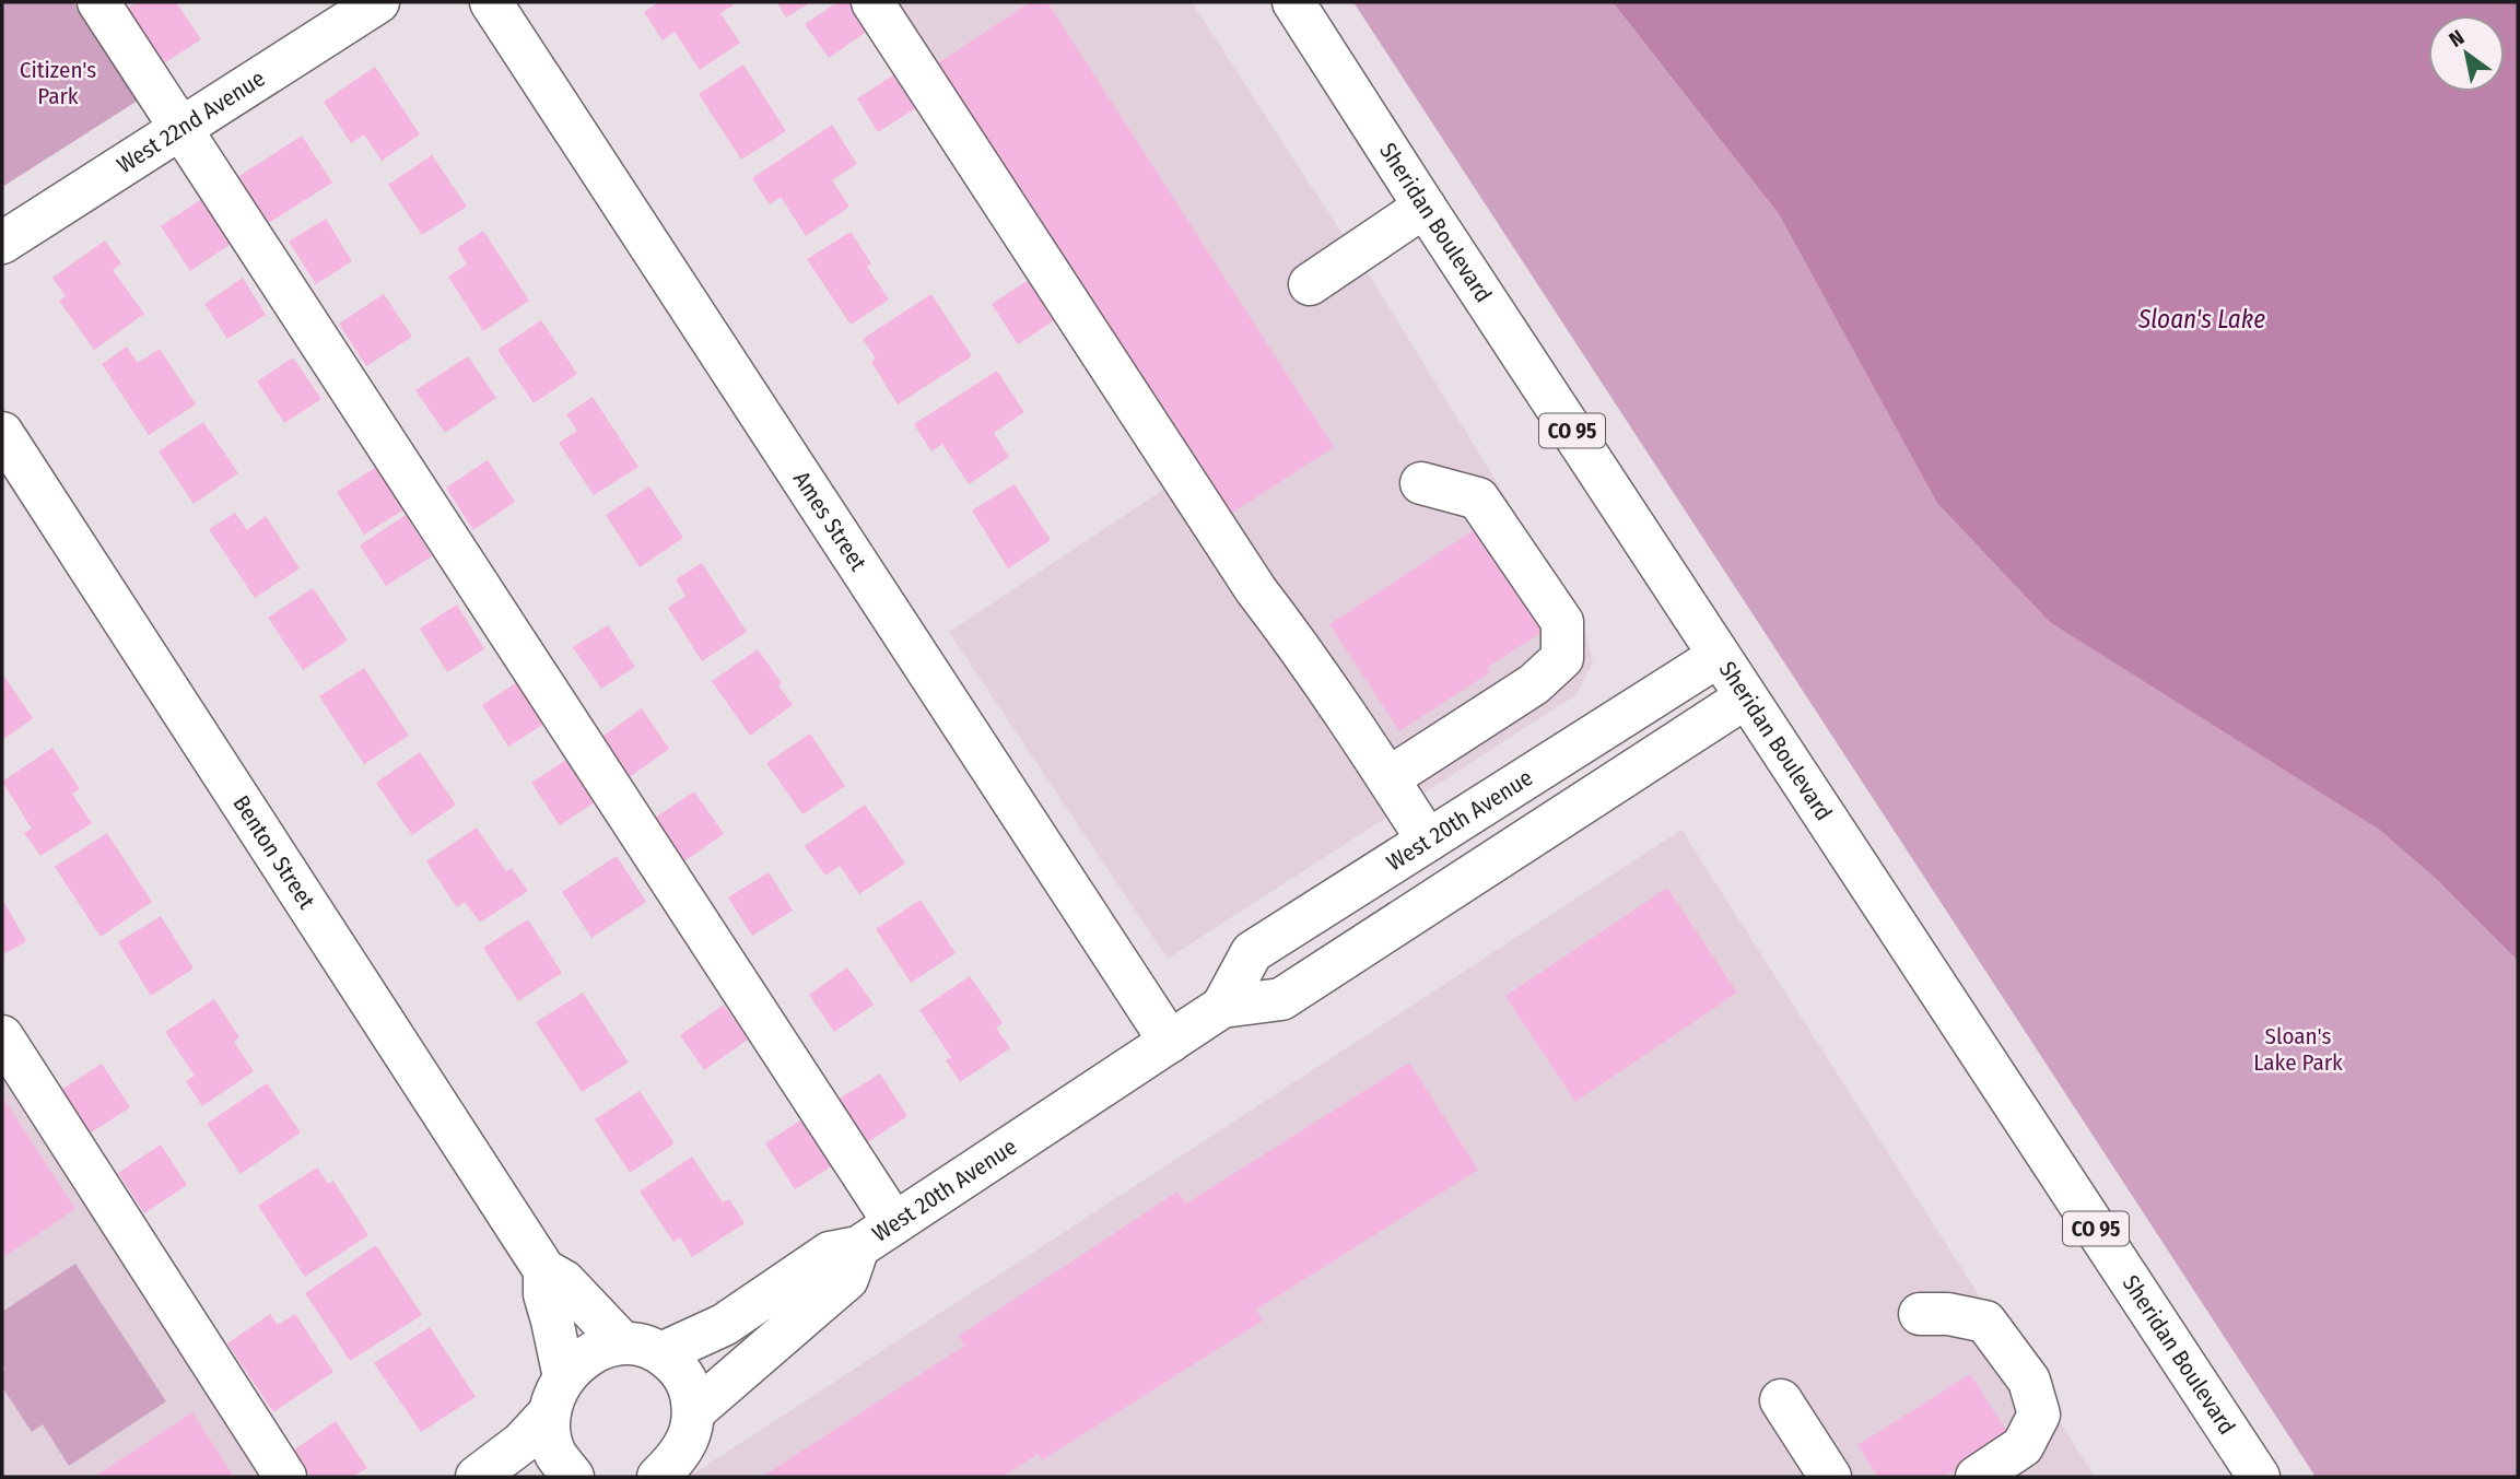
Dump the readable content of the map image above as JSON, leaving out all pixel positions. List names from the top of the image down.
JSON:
{
  "streets": {
    "street": [
      "West 22nd Avenue",
      "Sheridan Boulevard",
      "CO 95",
      "Ames Street",
      "West 20th Avenue",
      "Benton Street"
    ]
  },
  "crossings": [
    ["Sheridan Boulevard", "West 20th Avenue"],
    ["Ames Street", "West 20th Avenue"],
    ["West 20th Avenue", "Benton Street"]
  ],
  "water": ["Sloan's Lake"],
  "parks": ["Citizen's Park", "Sloan's Lake Park"],
  "north": "top left"
}
